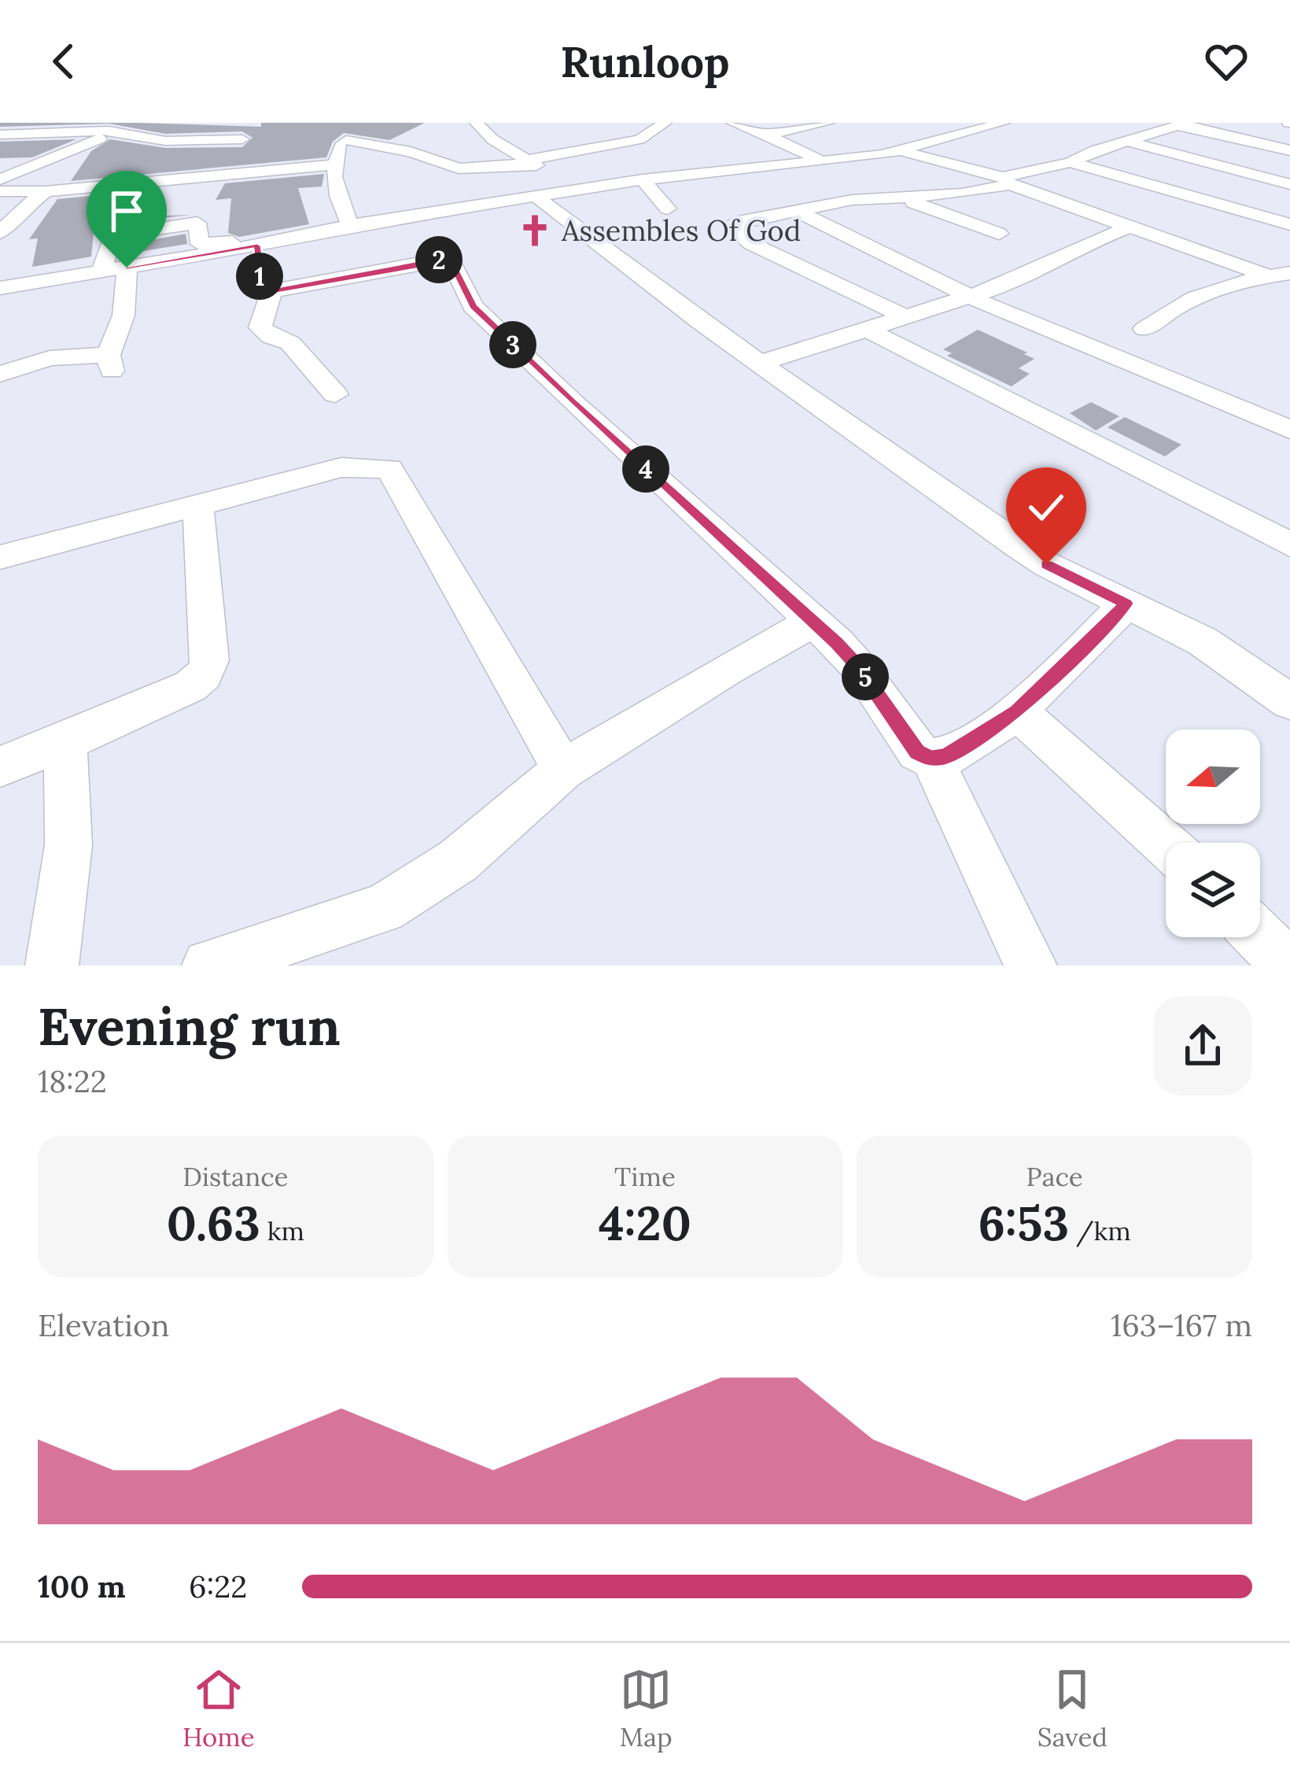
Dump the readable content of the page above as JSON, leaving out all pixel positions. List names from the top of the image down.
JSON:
{
  "places": {
    "church": ["Assembles Of God"]
  },
  "north": "left",
  "page": {
    "header": "Runloop",
    "pins": [
      "2",
      "1",
      "3",
      "4",
      "5"
    ],
    "heading": ["Evening run", "18:22"],
    "stats": [
      ["Distance", "0.63 km"],
      ["Time", "4:20"],
      ["Pace", "6:53 /km"]
    ],
    "chart": ["Elevation", "163–167 m"],
    "list": [
      {
        "name": "100 m",
        "note": "6:22"
      }
    ],
    "tabs": ["Home", "Map", "Saved"]
  }
}
